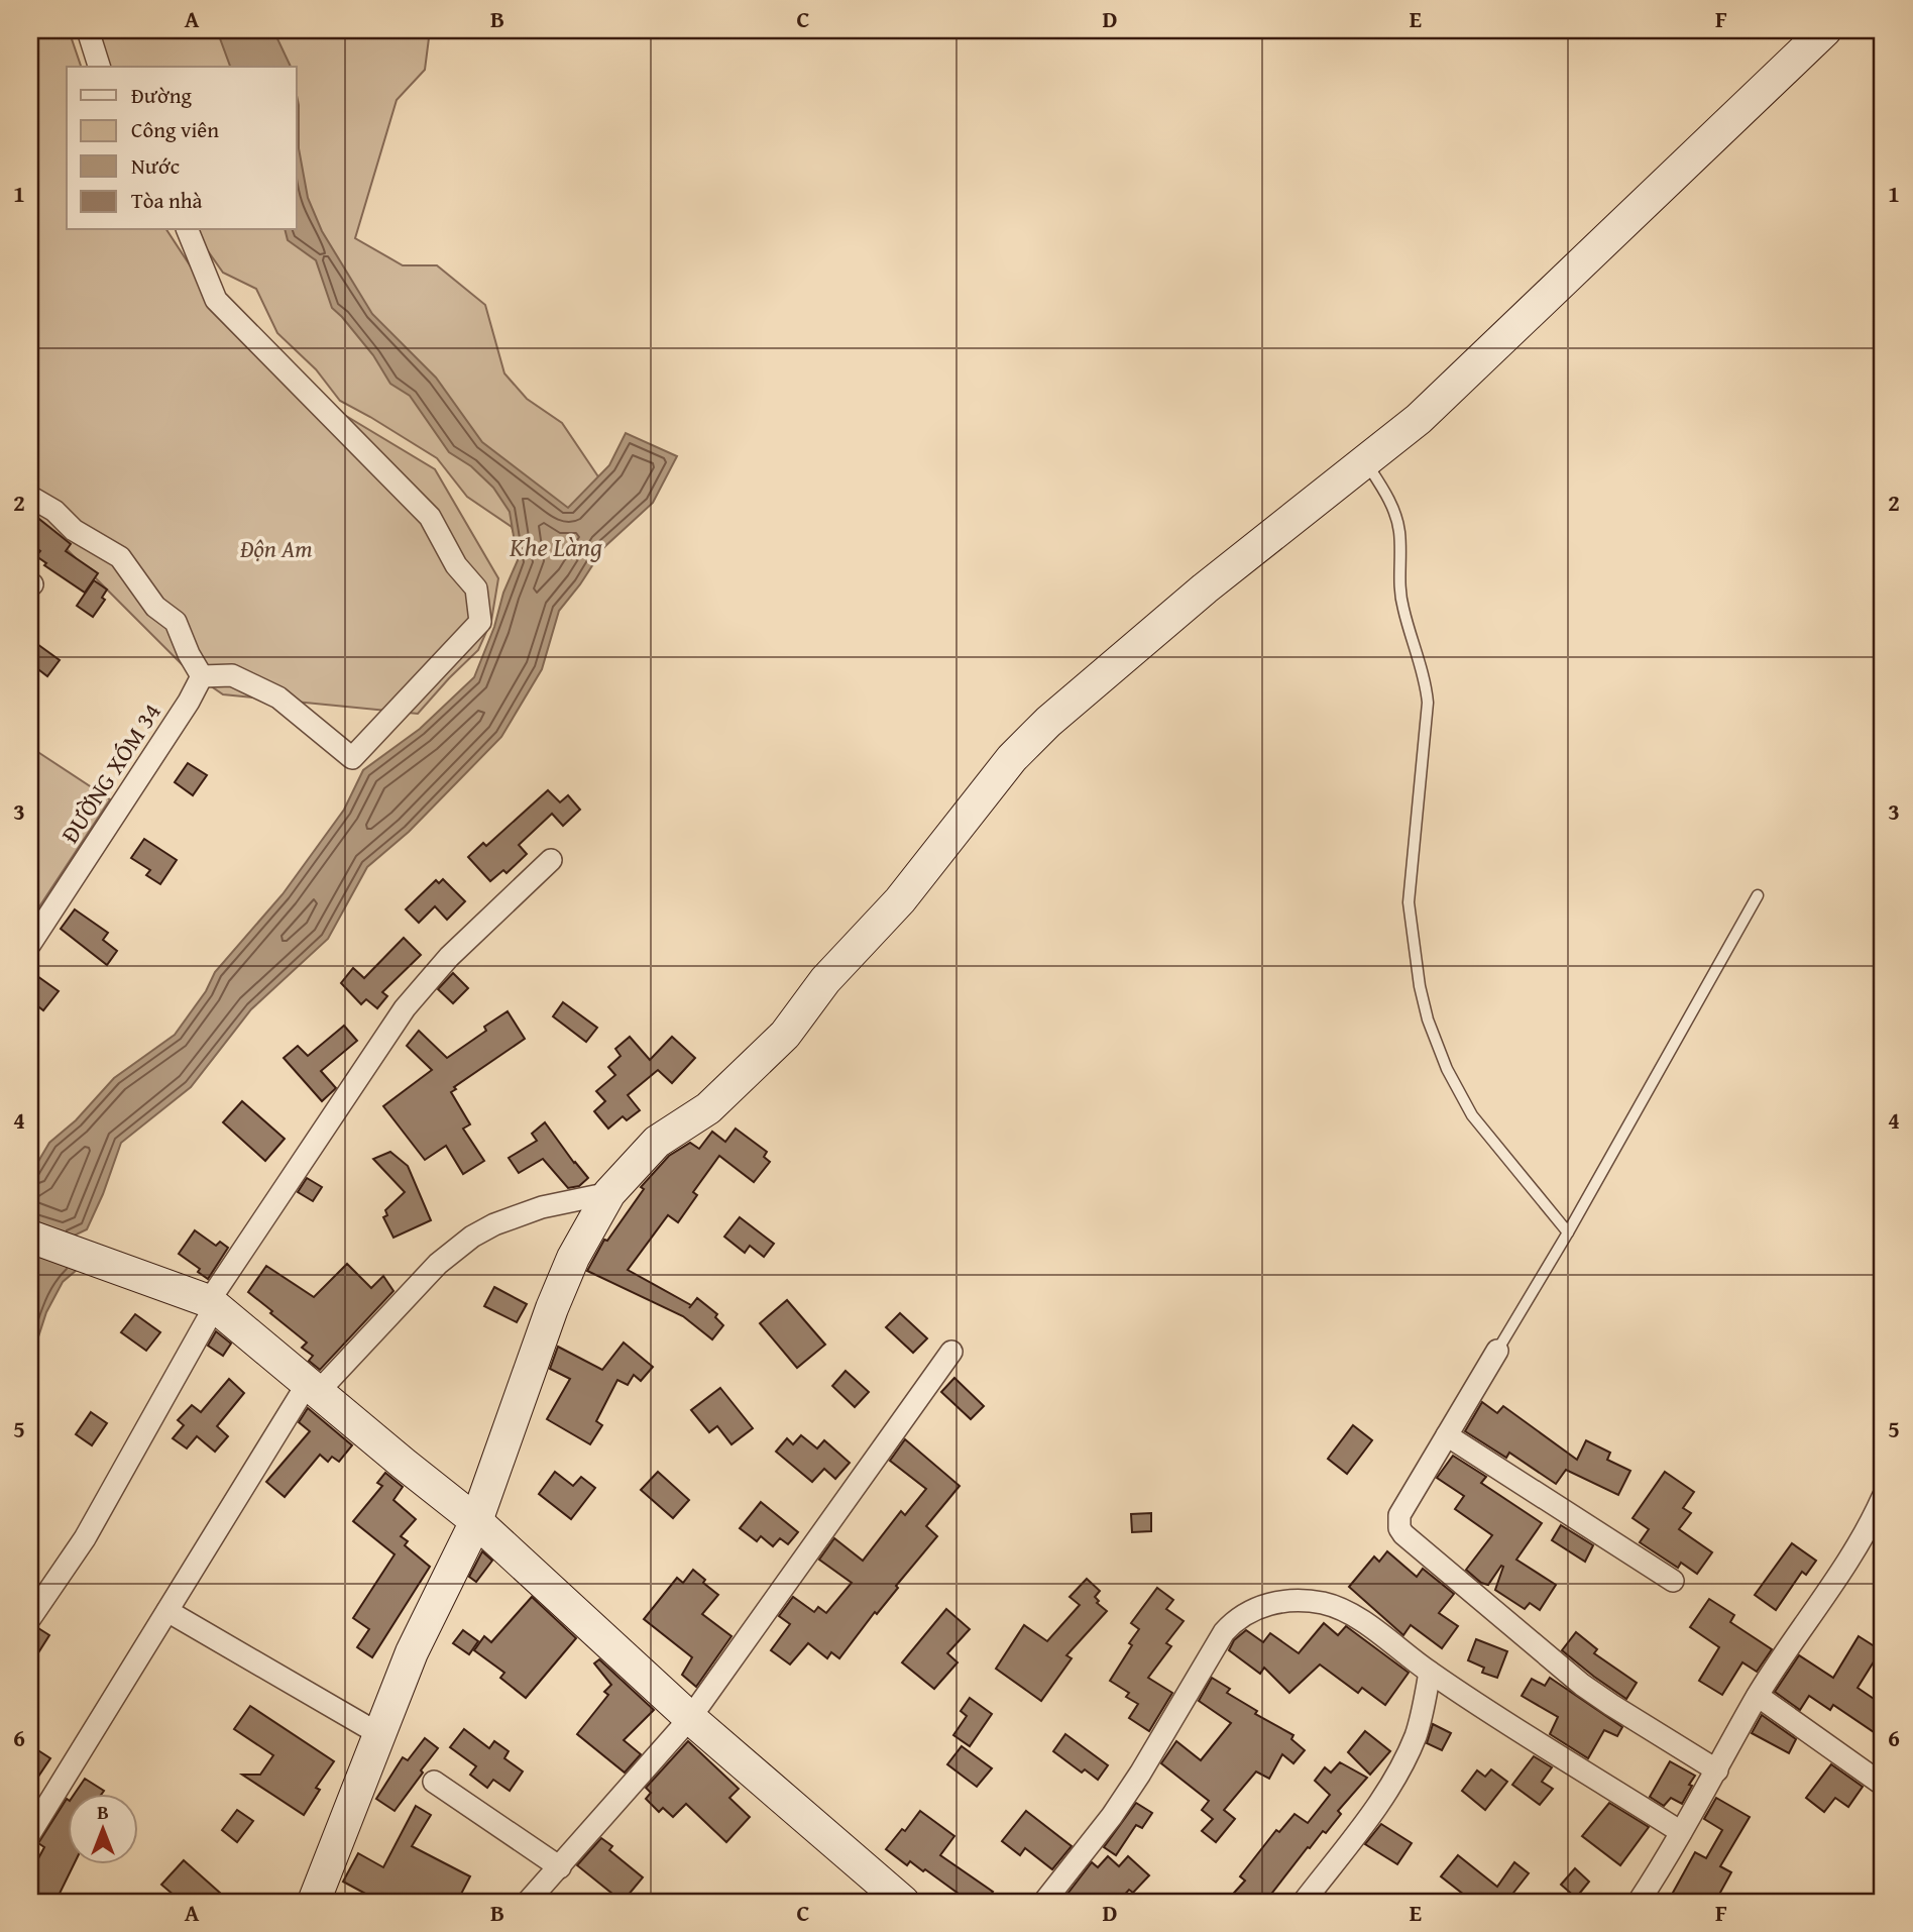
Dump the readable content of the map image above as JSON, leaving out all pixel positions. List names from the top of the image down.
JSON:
{
  "streets": {
    "street": ["ĐƯỜNG XÓM 34"]
  },
  "water": ["Khe Làng"],
  "parks": ["Độn Am"],
  "legend": [
    "Đường",
    "Công viên",
    "Nước",
    "Tòa nhà"
  ],
  "north": "top",
  "grid": {
    "columns": [
      "A",
      "B",
      "C",
      "D",
      "E",
      "F"
    ],
    "rows": [
      "1",
      "2",
      "3",
      "4",
      "5",
      "6"
    ]
  }
}
